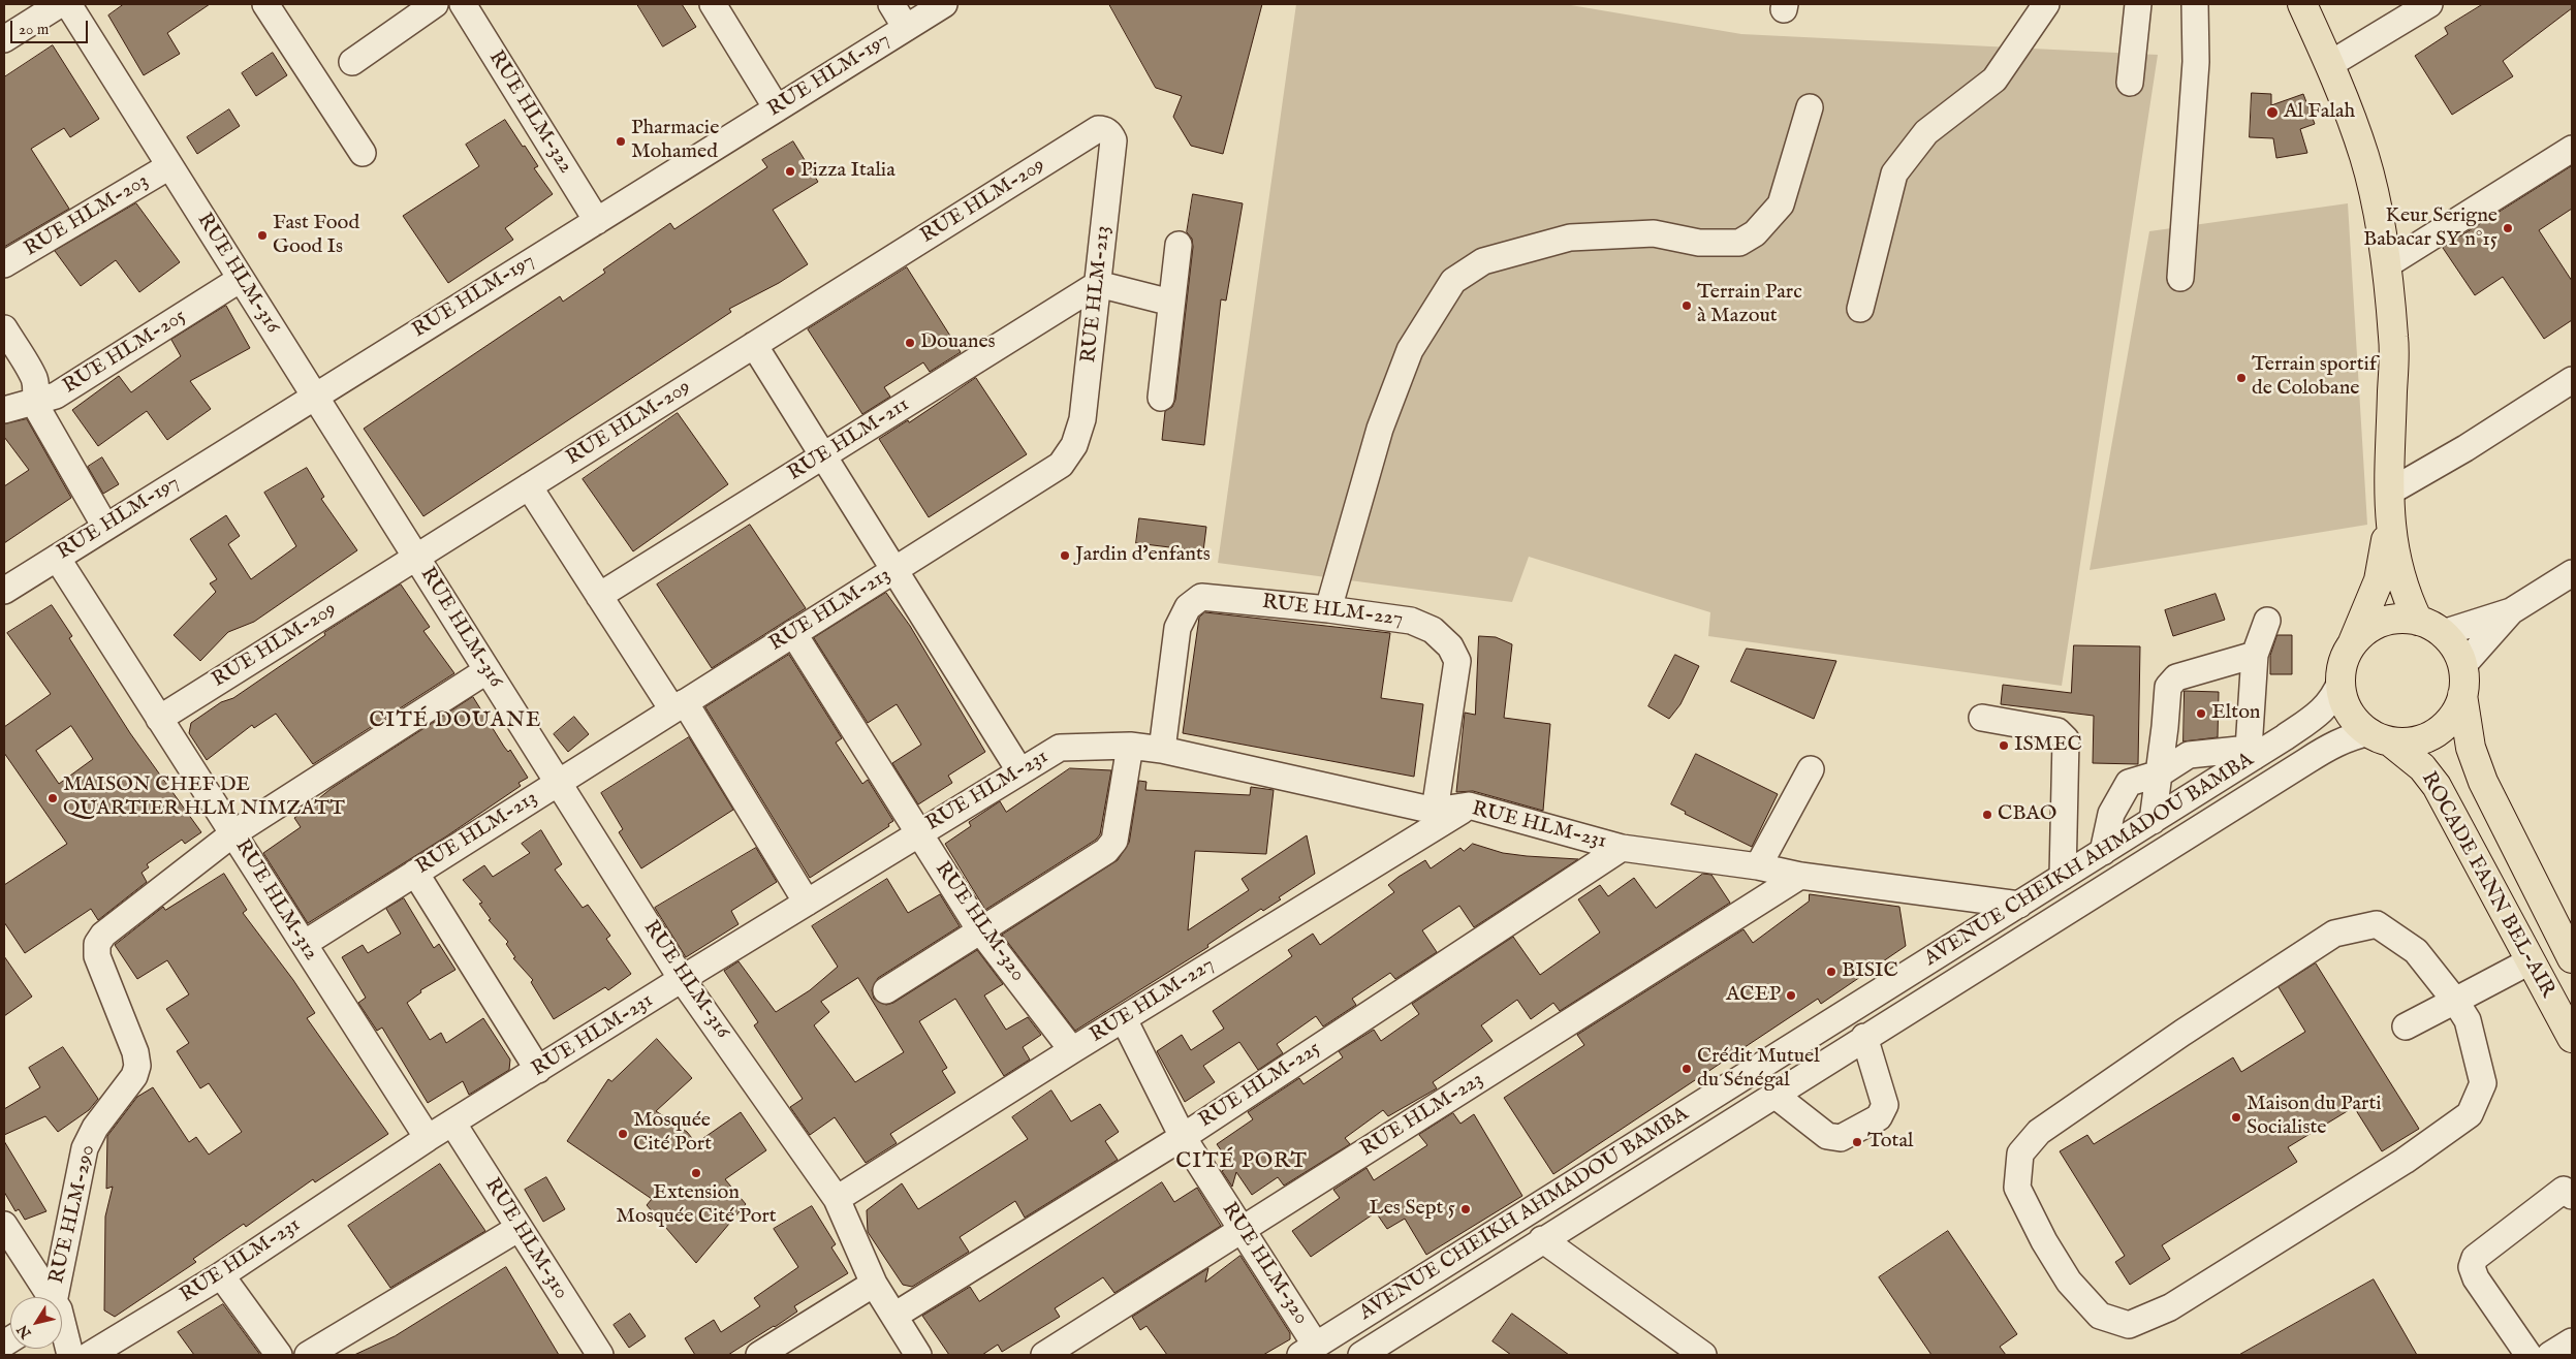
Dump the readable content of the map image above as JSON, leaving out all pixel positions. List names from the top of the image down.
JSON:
{
  "streets": {
    "main road": ["ROCADE FANN BEL-AIR"],
    "street": [
      "RUE HLM-197",
      "RUE HLM-322",
      "RUE HLM-209",
      "RUE HLM-203",
      "RUE HLM-316",
      "RUE HLM-213",
      "RUE HLM-205",
      "RUE HLM-211",
      "RUE HLM-227",
      "RUE HLM-231",
      "AVENUE CHEIKH AHMADOU BAMBA",
      "RUE HLM-312",
      "RUE HLM-320",
      "RUE HLM-225",
      "RUE HLM-223",
      "RUE HLM-290",
      "RUE HLM-310"
    ]
  },
  "crossings": [
    ["RUE HLM-197", "RUE HLM-322"],
    ["RUE HLM-197", "RUE HLM-316"],
    ["RUE HLM-197", "RUE HLM-312"],
    ["RUE HLM-209", "RUE HLM-316"],
    ["RUE HLM-209", "RUE HLM-213"],
    ["RUE HLM-209", "RUE HLM-312"],
    ["RUE HLM-203", "RUE HLM-316"],
    ["RUE HLM-316", "RUE HLM-213"],
    ["RUE HLM-316", "RUE HLM-205"],
    ["RUE HLM-316", "RUE HLM-227"],
    ["RUE HLM-316", "RUE HLM-231"],
    ["RUE HLM-316", "RUE HLM-225"],
    ["RUE HLM-213", "RUE HLM-211"],
    ["RUE HLM-213", "RUE HLM-312"],
    ["RUE HLM-213", "RUE HLM-320"],
    ["RUE HLM-227", "RUE HLM-231"],
    ["RUE HLM-227", "RUE HLM-320"],
    ["RUE HLM-231", "AVENUE CHEIKH AHMADOU BAMBA"],
    ["RUE HLM-231", "RUE HLM-312"],
    ["RUE HLM-231", "RUE HLM-320"],
    ["RUE HLM-231", "RUE HLM-225"],
    ["RUE HLM-231", "RUE HLM-223"],
    ["RUE HLM-231", "RUE HLM-310"],
    ["AVENUE CHEIKH AHMADOU BAMBA", "ROCADE FANN BEL-AIR"],
    ["AVENUE CHEIKH AHMADOU BAMBA", "RUE HLM-320"],
    ["RUE HLM-312", "RUE HLM-290"],
    ["RUE HLM-320", "RUE HLM-225"],
    ["RUE HLM-320", "RUE HLM-223"]
  ],
  "districts": ["CITÉ DOUANE", "CITÉ PORT"],
  "places": [
    "Al Falah",
    "Pharmacie Mohamed",
    "Pizza Italia",
    "Keur Serigne Babacar SY n°15",
    "Fast Food Good Is",
    "Terrain Parc à Mazout",
    "Douanes",
    "Terrain sportif de Colobane",
    "Jardin d'enfants",
    "Elton",
    "ISMEC",
    "MAISON CHEF DE QUARTIER HLM NIMZATT",
    "CBAO",
    "BISIC",
    "ACEP",
    "Crédit Mutuel du Sénégal",
    "Maison du Parti Socialiste",
    "Mosquée Cité Port",
    "Total",
    "Extension Mosquée Cité Port",
    "Les Sept 5"
  ],
  "scale_bar": "20 m",
  "north": "bottom left"
}
